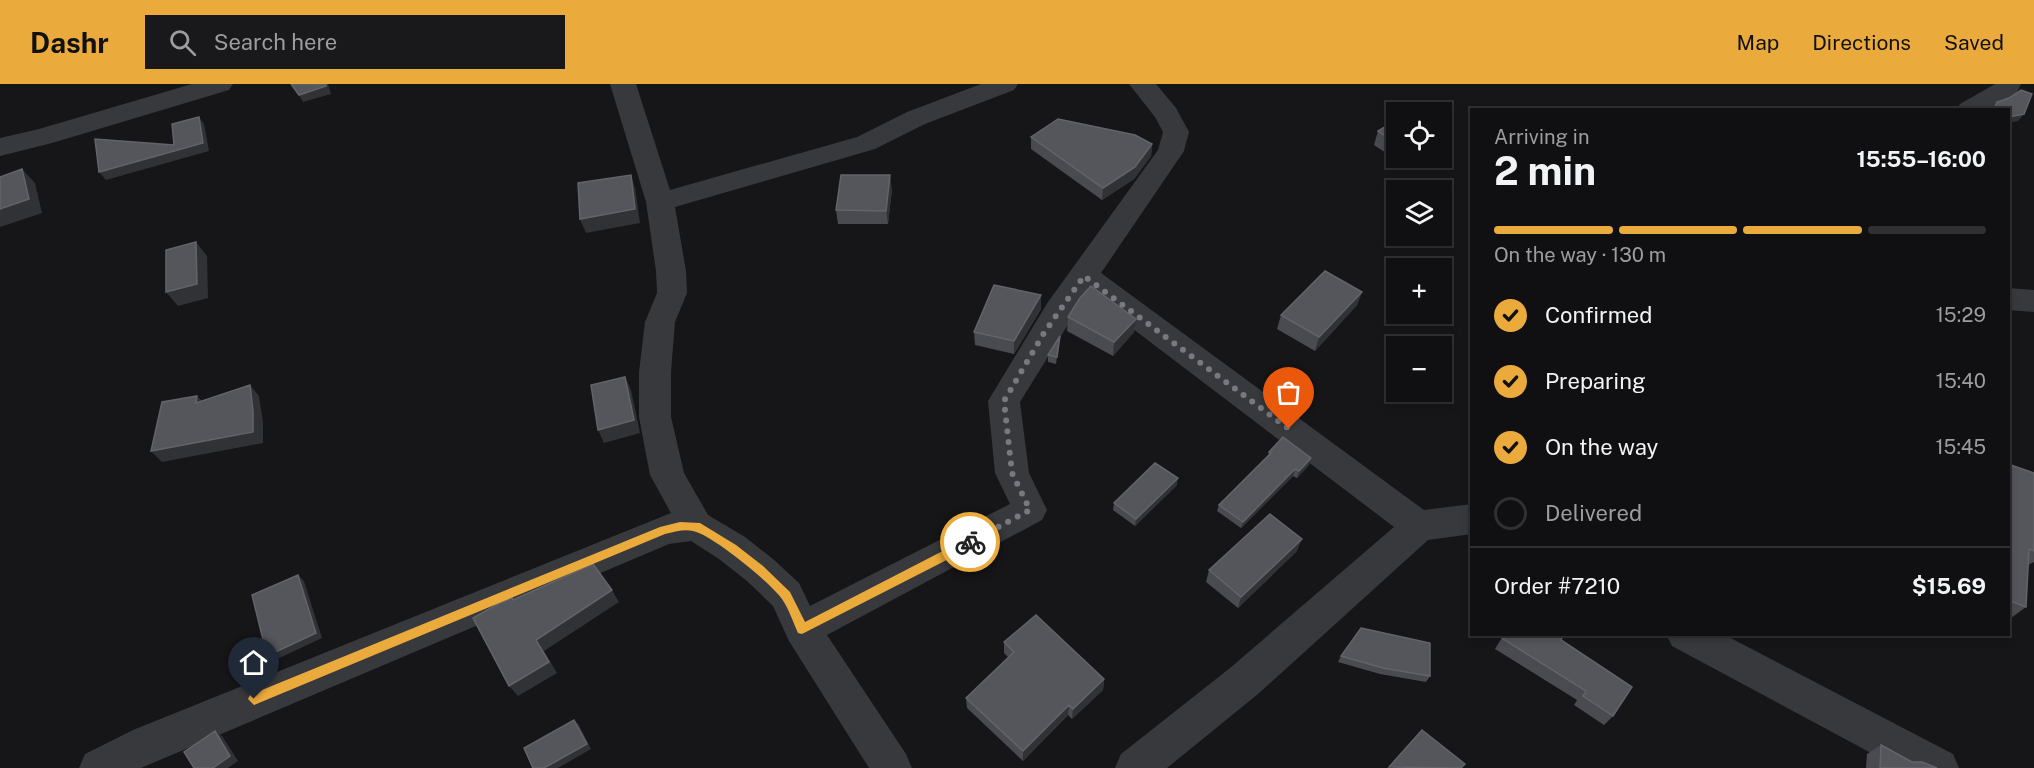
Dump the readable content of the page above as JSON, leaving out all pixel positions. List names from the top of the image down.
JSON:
{
  "page": {
    "header": "Dashr",
    "search": "Search here",
    "nav": ["Map", "Directions", "Saved"],
    "map_buttons": ["+", "−"],
    "heading": ["2 min", "Arriving in", "15:55–16:00"],
    "panel": ["Order #7210", "$15.69"],
    "bar": "On the way · 130 m",
    "list": [
      ["Confirmed", "15:29"],
      ["Preparing", "15:40"],
      ["On the way", "15:45"],
      "Delivered"
    ]
  }
}
